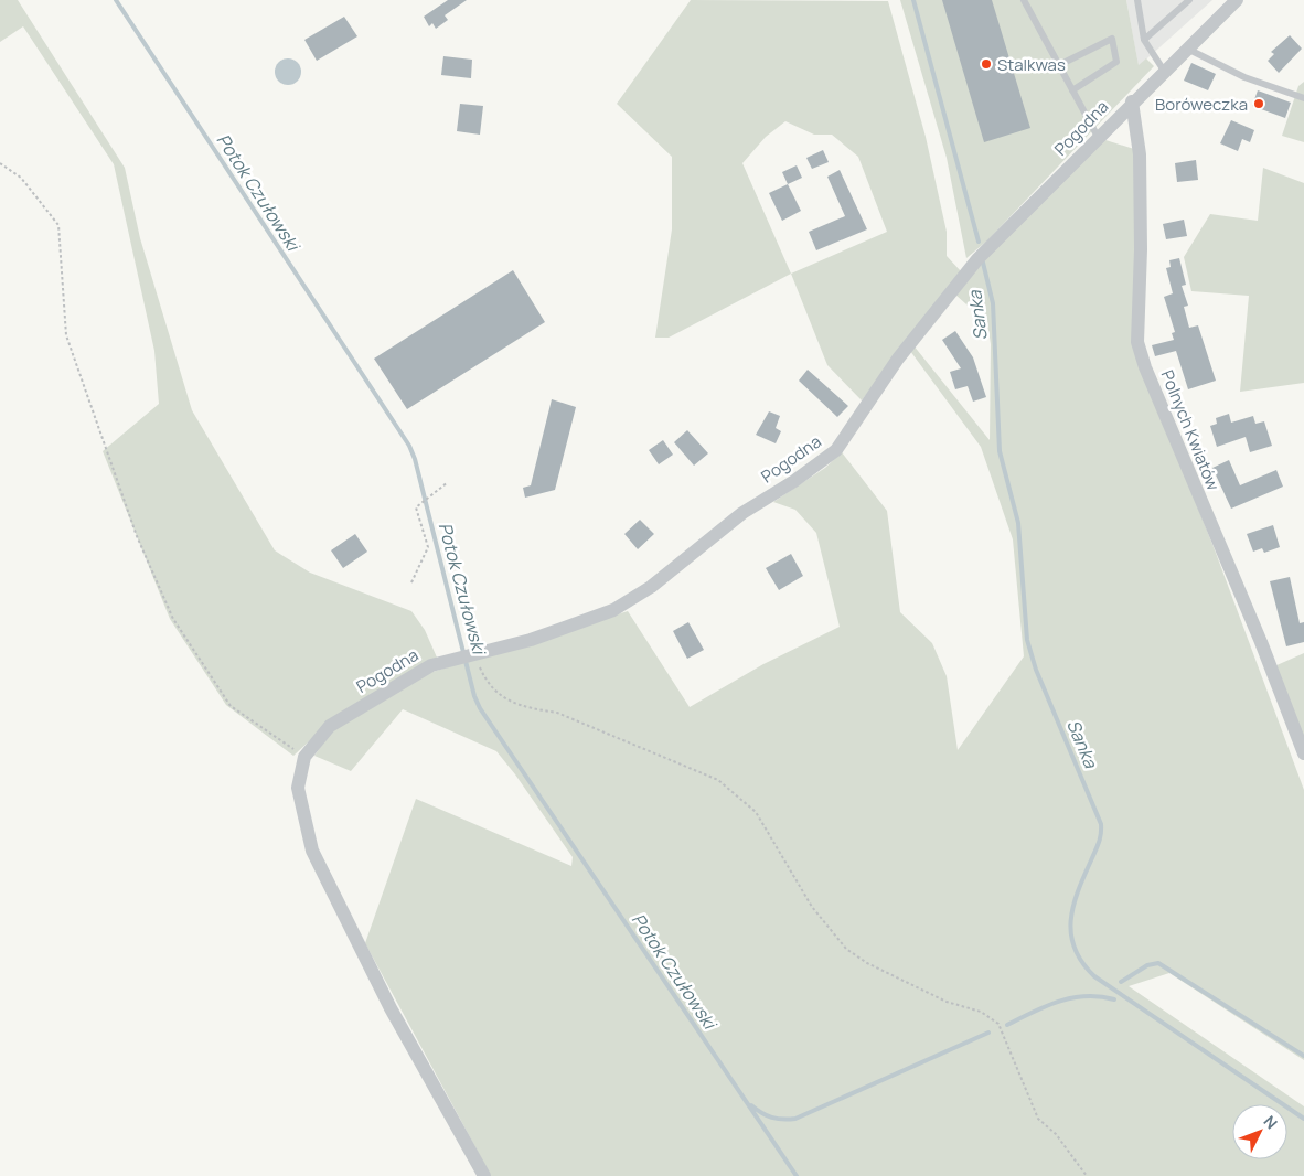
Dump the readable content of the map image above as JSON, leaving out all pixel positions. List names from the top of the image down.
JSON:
{
  "streets": {
    "street": ["Pogodna", "Polnych Kwiatów"]
  },
  "crossings": [
    ["Pogodna", "Polnych Kwiatów"]
  ],
  "water": ["Potok Czułowski", "Sanka"],
  "places": ["Stalkwas", "Boróweczka"],
  "north": "top right"
}
